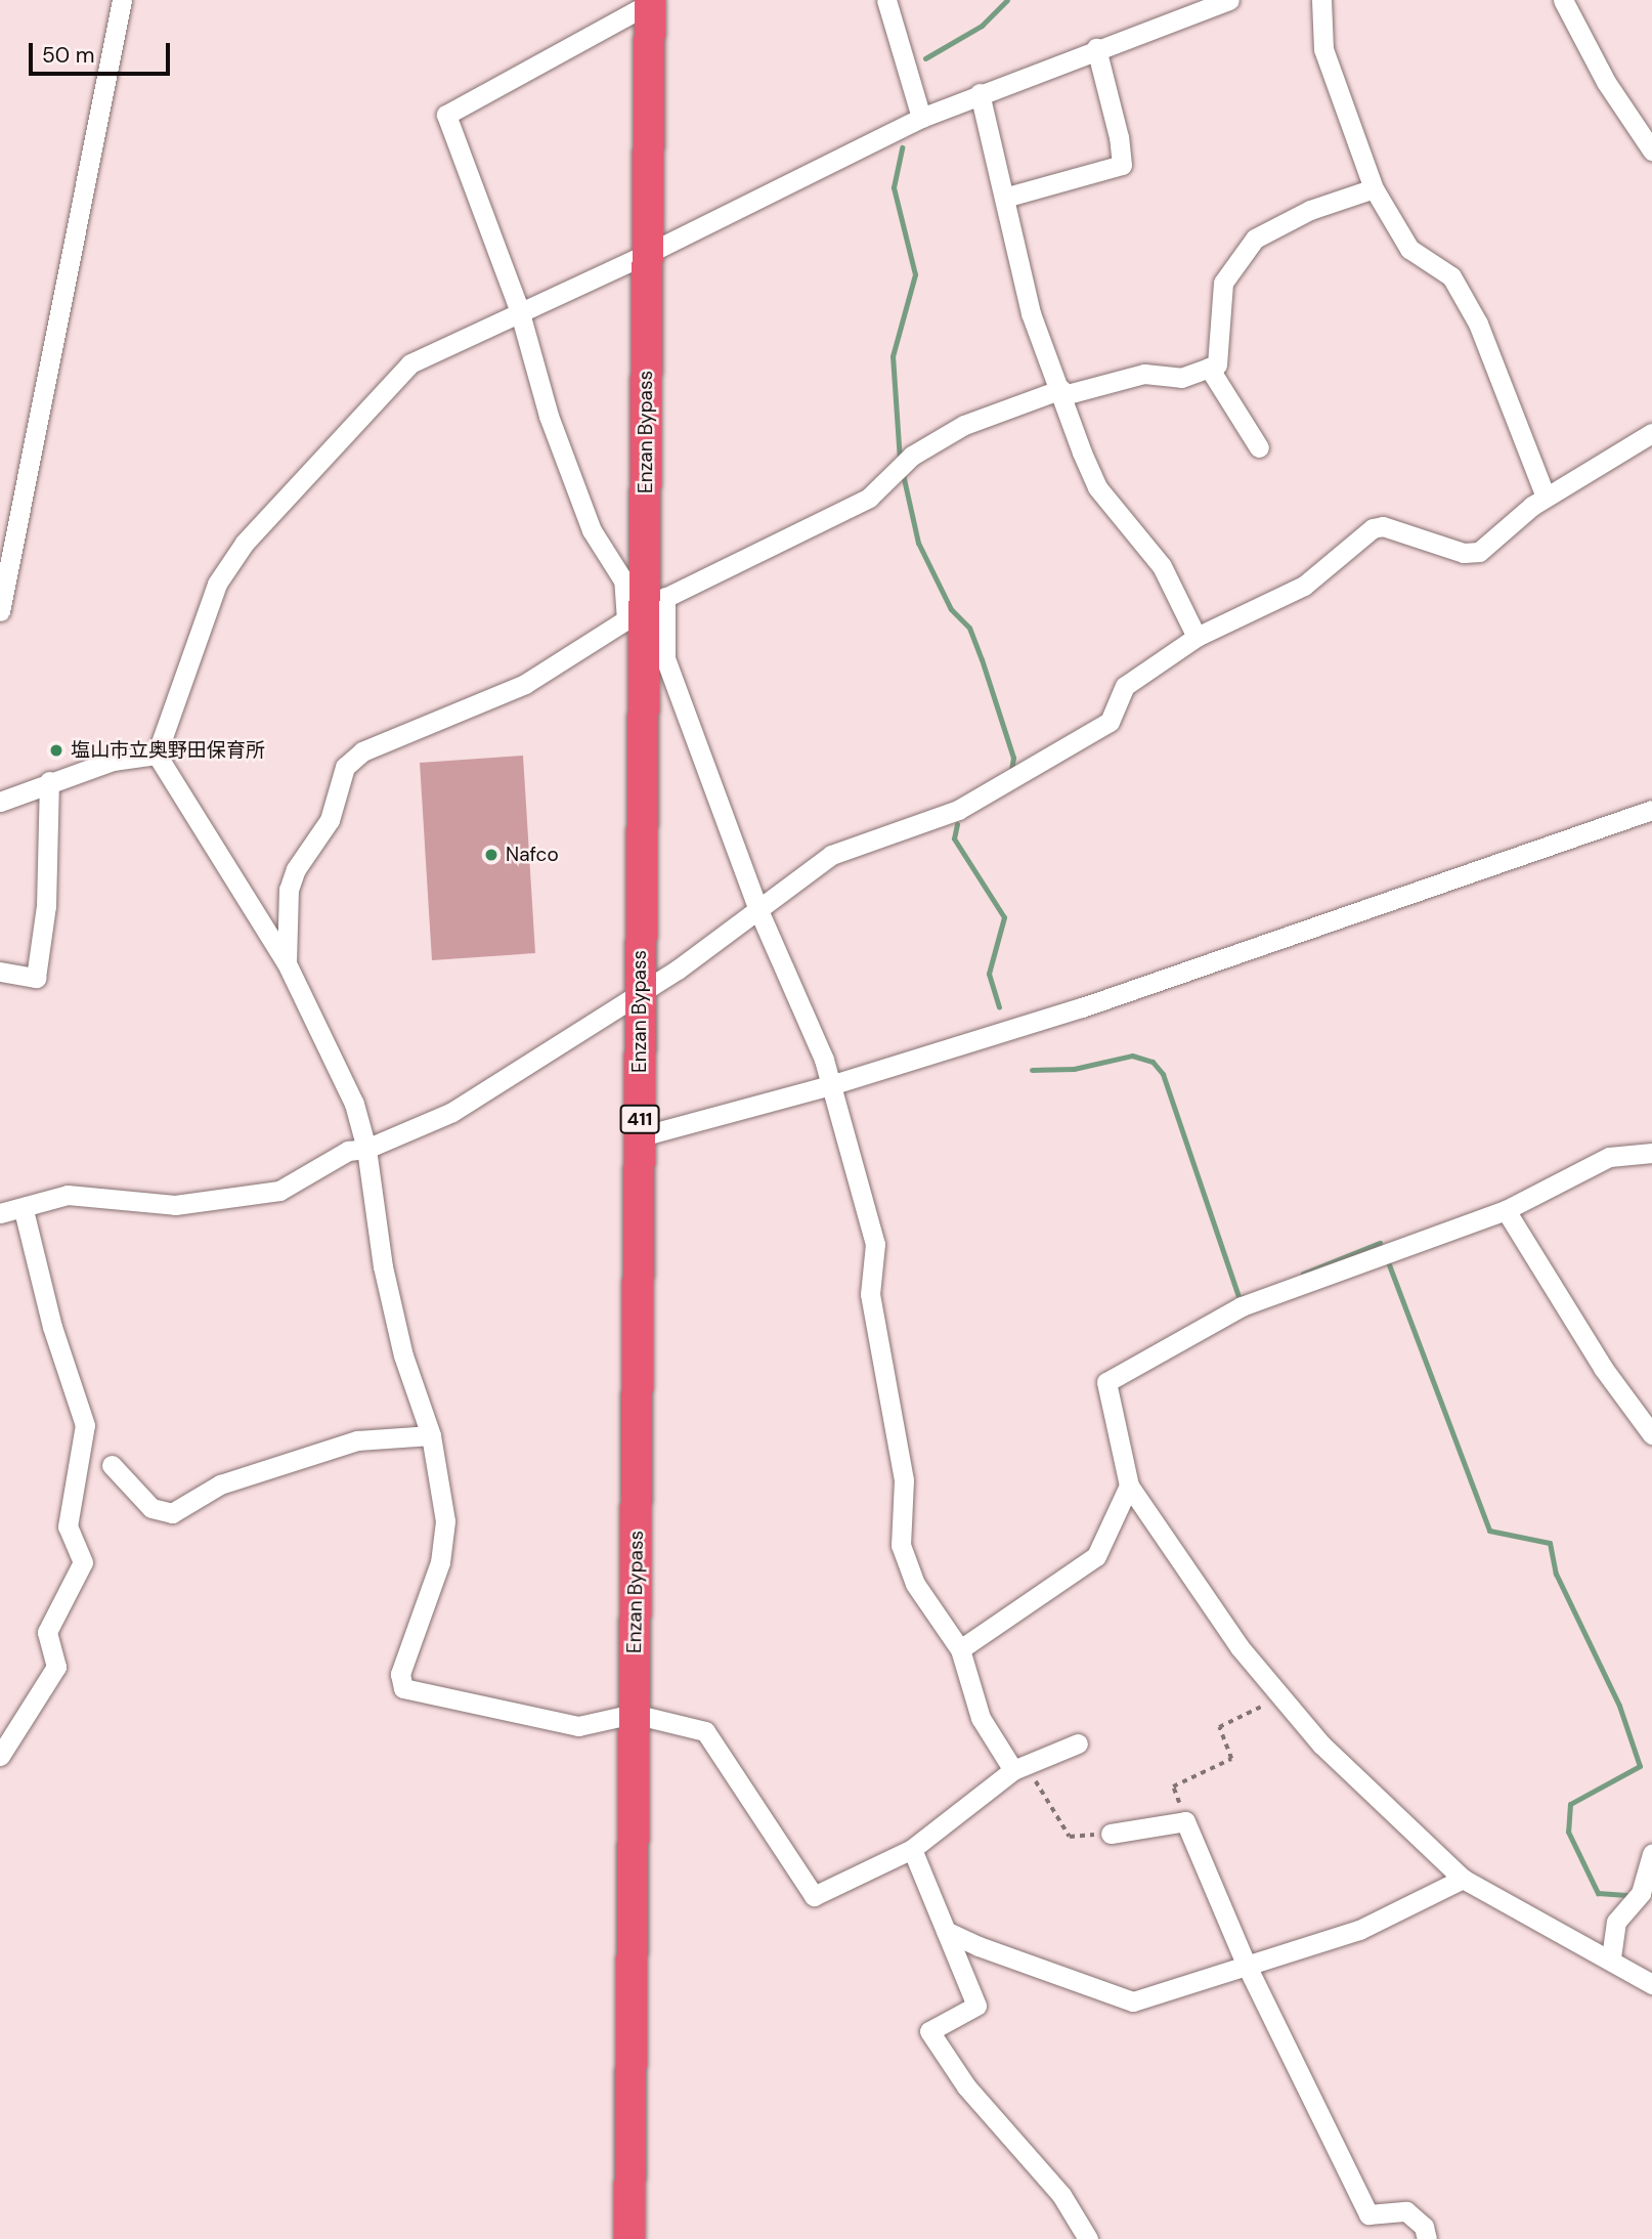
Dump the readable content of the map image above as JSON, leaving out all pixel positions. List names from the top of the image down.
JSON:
{
  "streets": {
    "highway": ["Enzan Bypass", "411"]
  },
  "places": ["塩山市立奥野田保育所", "Nafco"],
  "scale_bar": "50 m"
}
